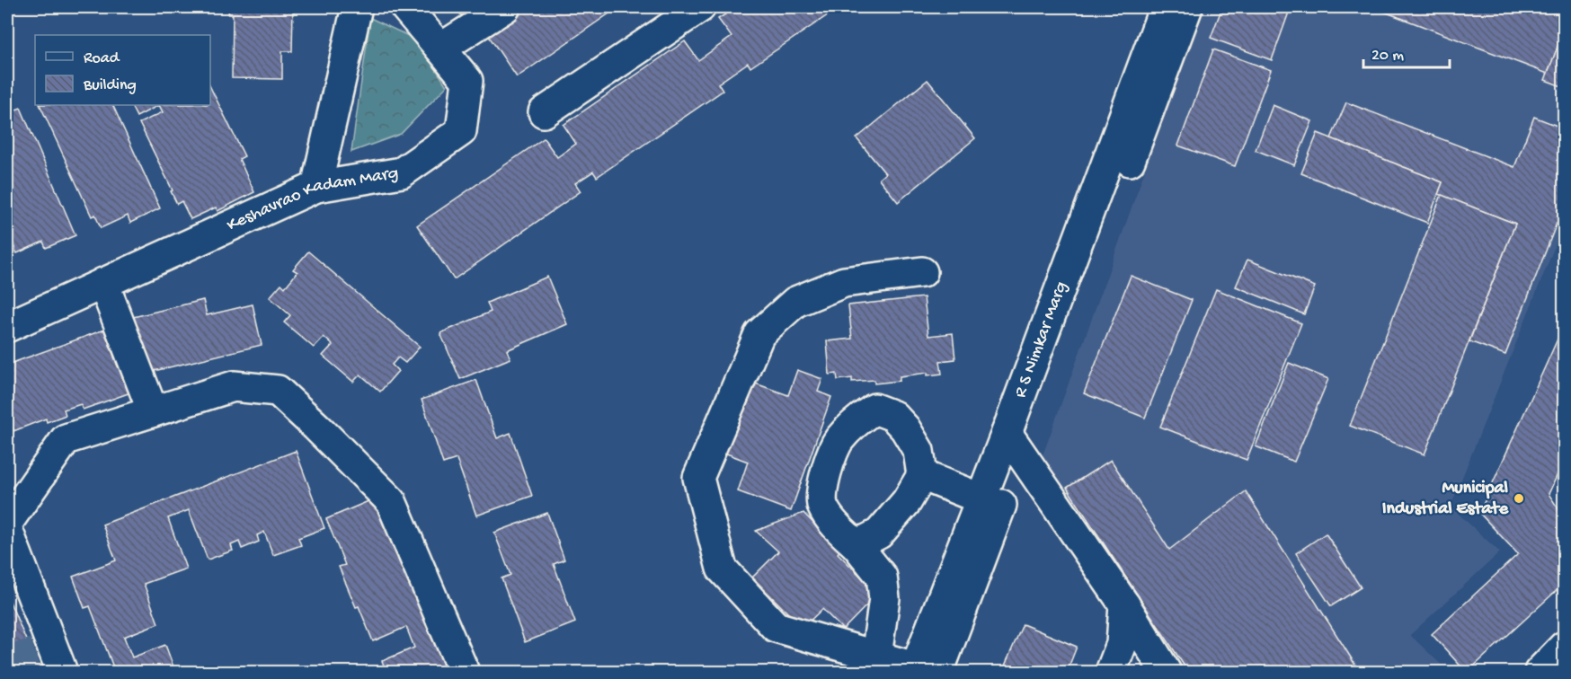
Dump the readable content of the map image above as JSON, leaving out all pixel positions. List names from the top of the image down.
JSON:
{
  "streets": {
    "street": ["Keshavrao Kadam Marg", "R S Nimkar Marg"]
  },
  "places": ["Municipal Industrial Estate"],
  "legend": ["Road", "Building"],
  "scale_bar": "20 m"
}
